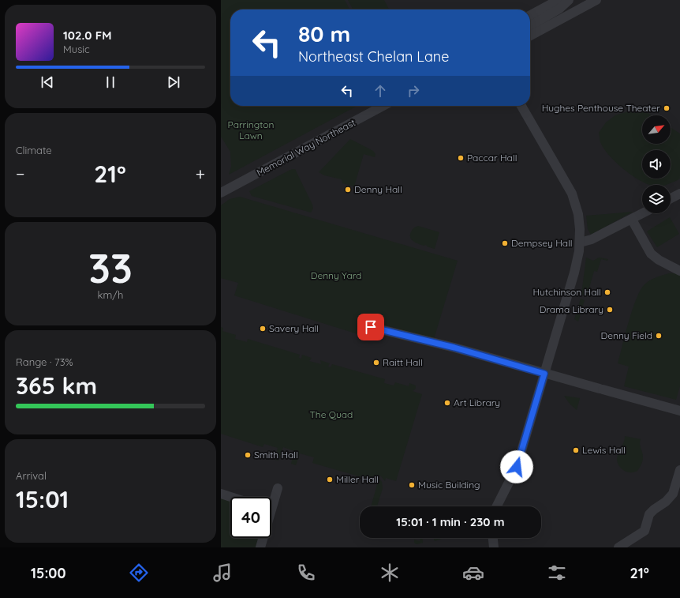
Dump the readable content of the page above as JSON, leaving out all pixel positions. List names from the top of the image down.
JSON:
{
  "streets": {
    "street": ["Memorial Way Northeast"]
  },
  "parks": ["Parrington Lawn", "Denny Yard", "The Quad"],
  "places": [
    "Hughes Penthouse Theater",
    "Paccar Hall",
    "Denny Hall",
    "Dempsey Hall",
    "Hutchinson Hall",
    "Drama Library",
    "Savery Hall",
    "Denny Field",
    "Raitt Hall",
    "Art Library",
    "Lewis Hall",
    "Smith Hall",
    "Miller Hall",
    "Music Building"
  ],
  "north": "top right",
  "page": {
    "turn": ["80 m", "Northeast Chelan Lane"],
    "song": ["102.0 FM", "Music"],
    "tile": [
      "Climate",
      ["33", "km/h"],
      ["Range · 73%", "365 km"],
      ["Arrival", "15:01"]
    ],
    "heat": ["−", "21°", "+"],
    "limit": "40",
    "trip": "15:01 · 1 min · 230 m",
    "tabs": ["15:00", "21°"]
  }
}
